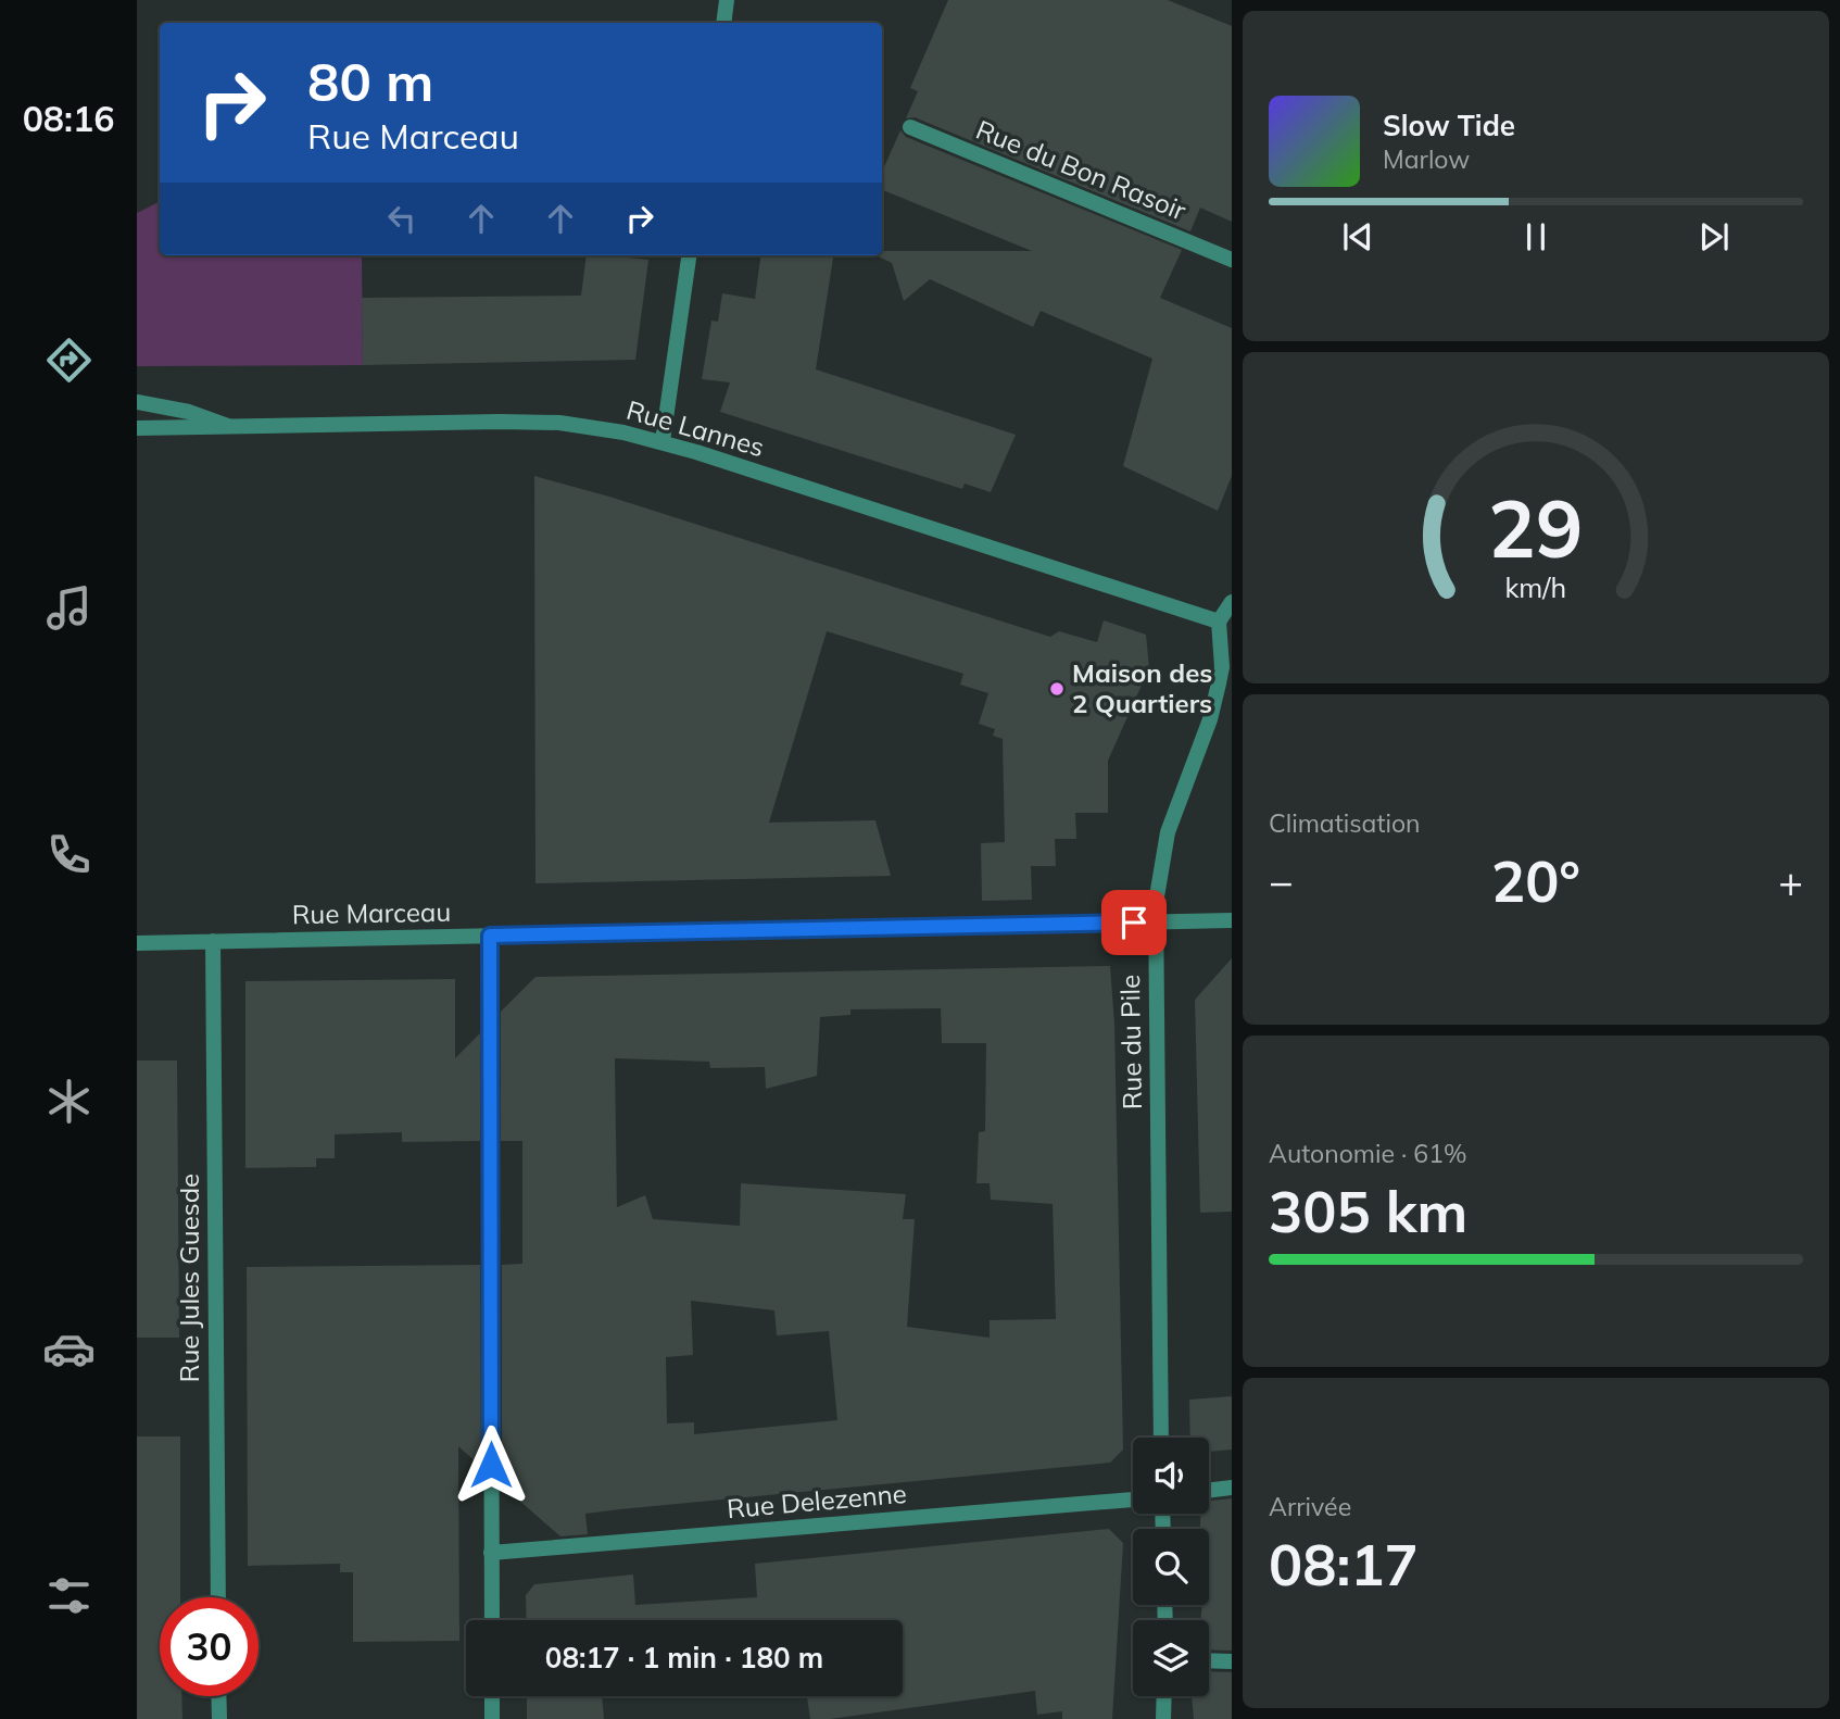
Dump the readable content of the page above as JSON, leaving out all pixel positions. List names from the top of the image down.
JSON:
{
  "streets": {
    "street": [
      "Rue du Bon Rasoir",
      "Rue Lannes",
      "Rue Marceau",
      "Rue du Pile",
      "Rue Jules Guesde",
      "Rue Delezenne"
    ]
  },
  "crossings": [
    ["Rue Lannes", "Rue du Pile"],
    ["Rue Marceau", "Rue du Pile"],
    ["Rue Marceau", "Rue Jules Guesde"]
  ],
  "places": ["Maison des 2 Quartiers"],
  "page": {
    "tabs": "08:16",
    "turn": ["80 m", "Rue Marceau"],
    "song": ["Slow Tide", "Marlow"],
    "tile": [
      "Climatisation",
      ["Autonomie · 61%", "305 km"],
      ["Arrivée", "08:17"]
    ],
    "heat": ["−", "20°", "+"],
    "limit": "30",
    "trip": "08:17 · 1 min · 180 m",
    "gauge": ["29", "km/h"]
  }
}
